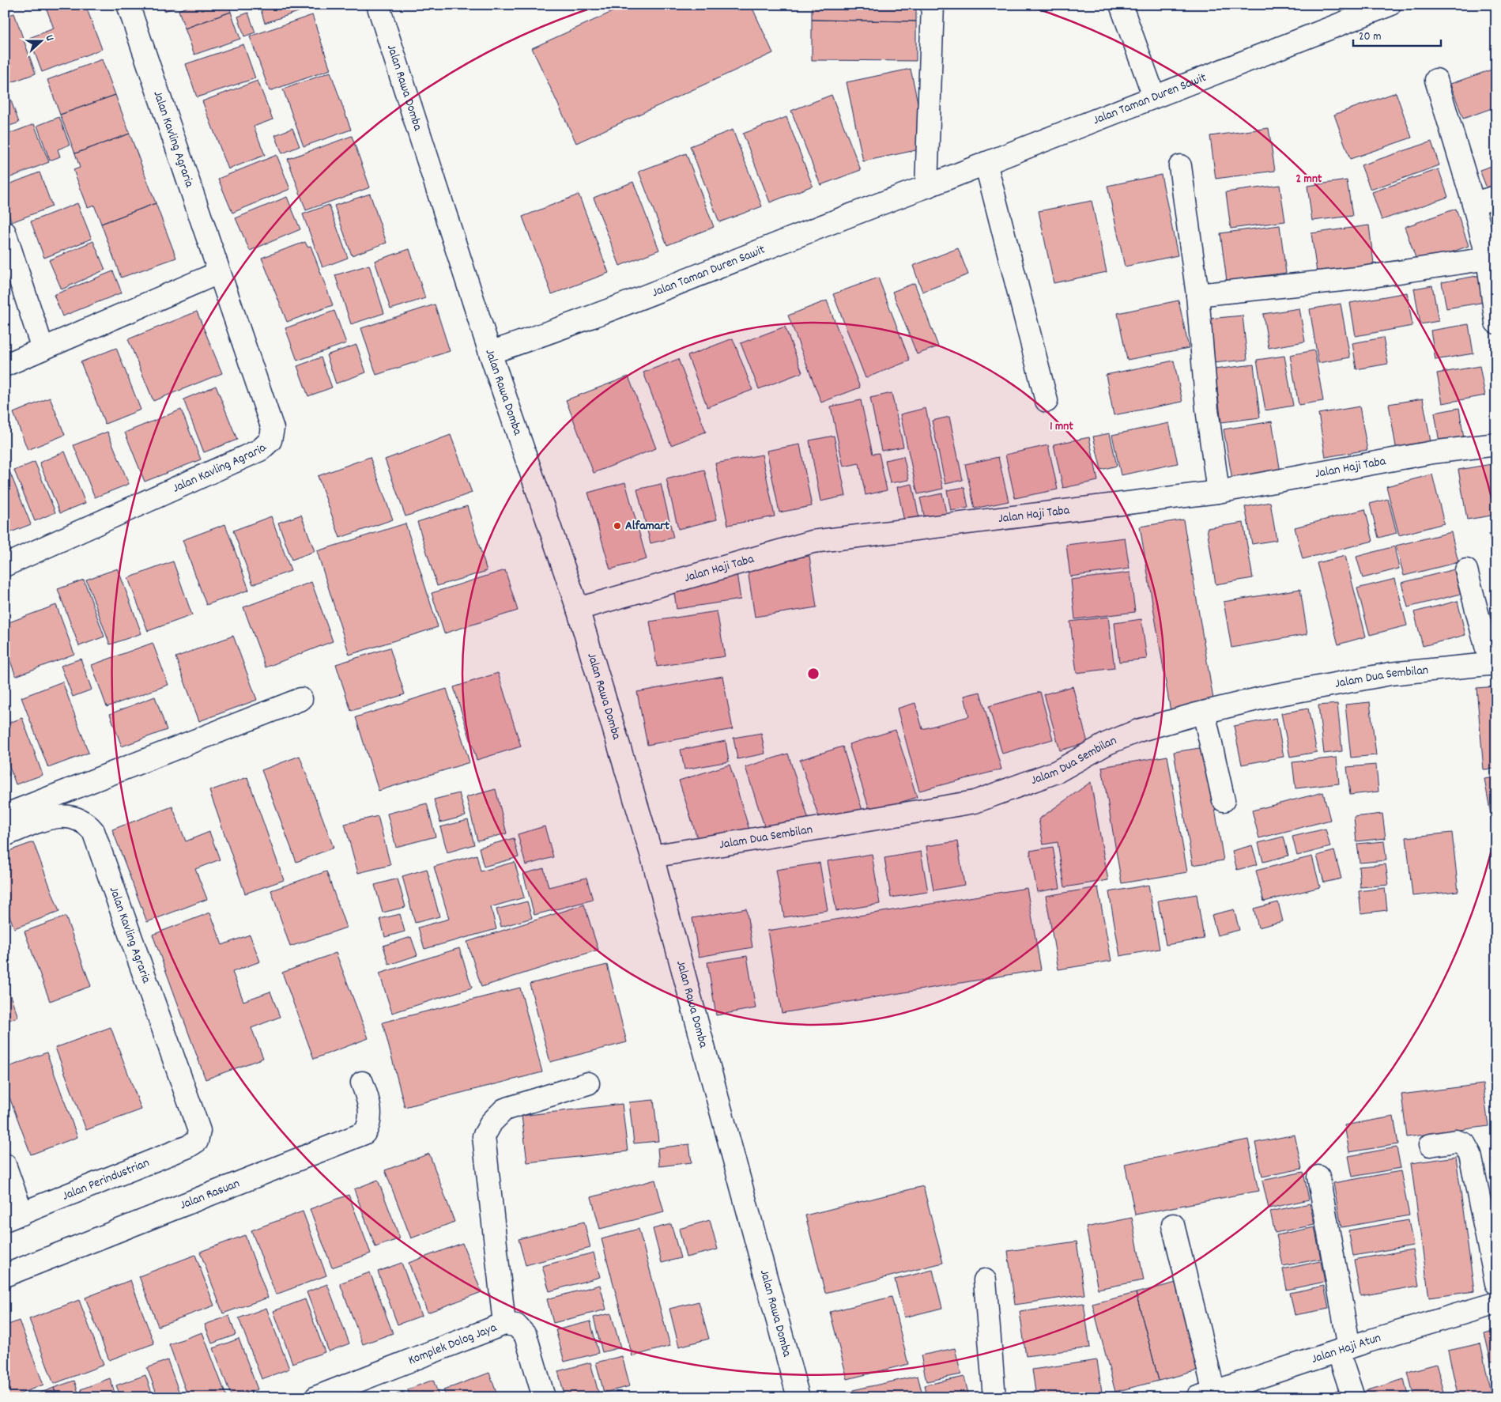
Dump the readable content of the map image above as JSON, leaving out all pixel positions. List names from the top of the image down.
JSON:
{
  "streets": {
    "street": [
      "Jalan Rawa Domba",
      "Jalan Taman Duren Sawit",
      "Jalan Kavling Agraria",
      "Jalan Haji Taba",
      "Jalam Dua Sembilan",
      "Jalan Perindustrian",
      "Jalan Rasuan",
      "Komplek Dolog Jaya",
      "Jalan Haji Atun"
    ]
  },
  "crossings": [
    ["Jalan Rawa Domba", "Jalan Taman Duren Sawit"],
    ["Jalan Rawa Domba", "Jalan Haji Taba"],
    ["Jalan Rawa Domba", "Jalam Dua Sembilan"],
    ["Jalan Kavling Agraria", "Jalan Perindustrian"]
  ],
  "places": ["Alfamart"],
  "scale_bar": "20 m",
  "north": "right",
  "rings": ["2 mnt", "1 mnt"]
}
